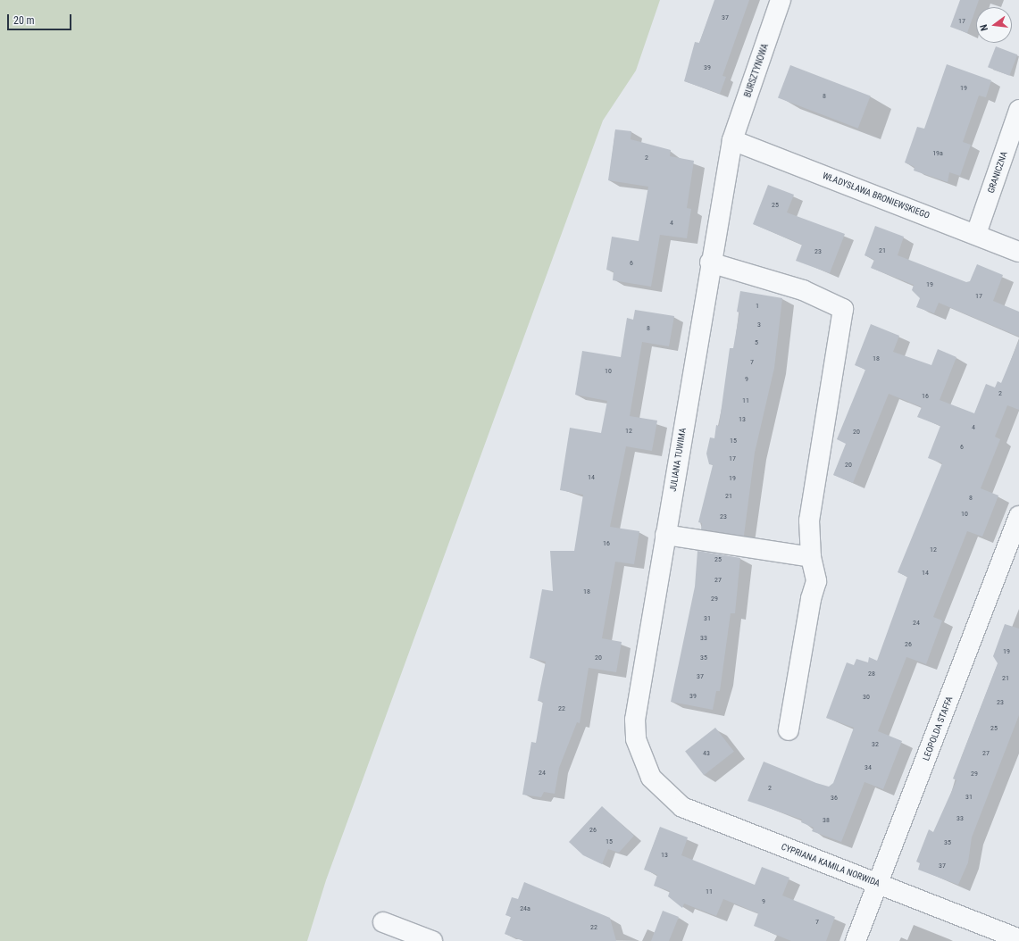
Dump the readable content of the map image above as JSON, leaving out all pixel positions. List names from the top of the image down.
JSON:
{
  "streets": {
    "street": [
      "BURSZTYNOWA",
      "GRANICZNA",
      "WŁADYSŁAWA BRONIEWSKIEGO",
      "JULIANA TUWIMA",
      "LEOPOLDA STAFFA",
      "CYPRIANA KAMILA NORWIDA"
    ]
  },
  "crossings": [
    ["BURSZTYNOWA", "WŁADYSŁAWA BRONIEWSKIEGO"],
    ["BURSZTYNOWA", "JULIANA TUWIMA"],
    ["GRANICZNA", "WŁADYSŁAWA BRONIEWSKIEGO"],
    ["WŁADYSŁAWA BRONIEWSKIEGO", "JULIANA TUWIMA"],
    ["JULIANA TUWIMA", "CYPRIANA KAMILA NORWIDA"],
    ["LEOPOLDA STAFFA", "CYPRIANA KAMILA NORWIDA"]
  ],
  "house_numbers": [
    "37",
    "17",
    "39",
    "19",
    "8",
    "19a",
    "2",
    "25",
    "4",
    "21",
    "23",
    "6",
    "19",
    "17",
    "1",
    "3",
    "8",
    "5",
    "18",
    "7",
    "10",
    "9",
    "2",
    "16",
    "11",
    "13",
    "4",
    "12",
    "20",
    "15",
    "6",
    "17",
    "20",
    "14",
    "19",
    "21",
    "8",
    "10",
    "23",
    "16",
    "12",
    "25",
    "14",
    "27",
    "18",
    "29",
    "31",
    "24",
    "33",
    "26",
    "19",
    "20",
    "35",
    "28",
    "37",
    "21",
    "39",
    "30",
    "23",
    "22",
    "25",
    "32",
    "43",
    "27",
    "34",
    "24",
    "29",
    "2",
    "31",
    "36",
    "33",
    "38",
    "26",
    "15",
    "35",
    "13",
    "37",
    "11",
    "9",
    "24a",
    "7",
    "22"
  ],
  "scale_bar": "20 m",
  "north": "left"
}
